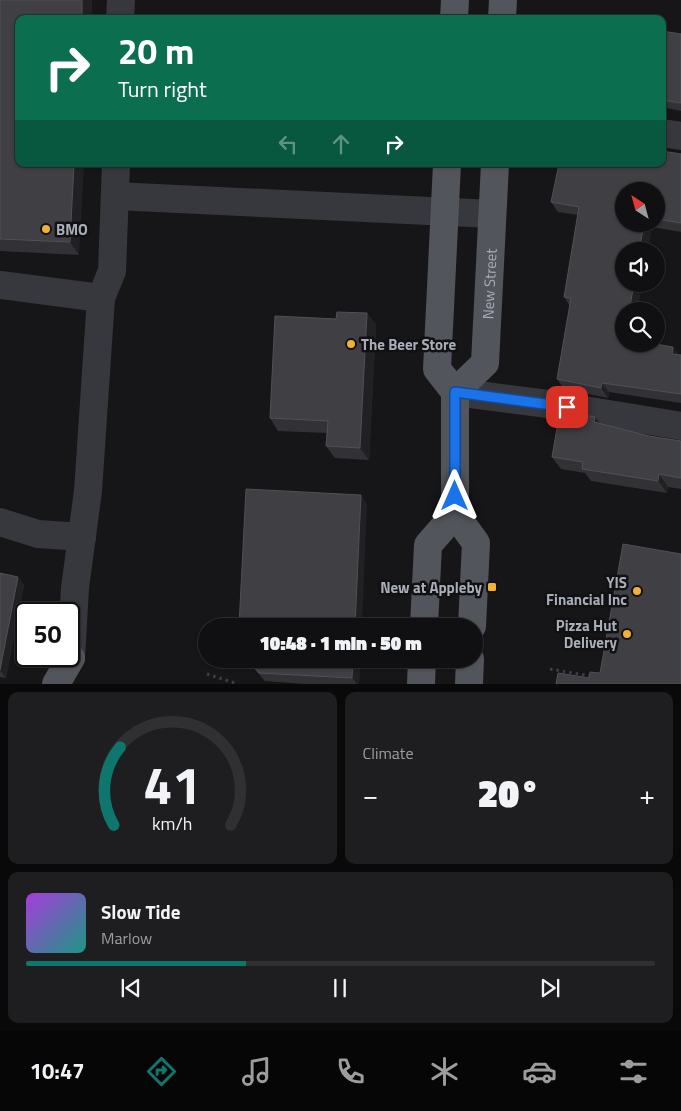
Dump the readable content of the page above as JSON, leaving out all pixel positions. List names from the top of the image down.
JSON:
{
  "streets": {
    "main road": ["New Street"]
  },
  "places": {
    "other": [
      "BMO",
      "The Beer Store",
      "YIS Financial Inc",
      "Pizza Hut Delivery"
    ],
    "transit": ["New at Appleby"]
  },
  "north": "top left",
  "page": {
    "turn": ["20 m", "Turn right"],
    "limit": "50",
    "trip": "10:48 · 1 min · 50 m",
    "tile": "Climate",
    "heat": ["−", "20°", "+"],
    "song": ["Slow Tide", "Marlow"],
    "tabs": "10:47",
    "gauge": ["41", "km/h"]
  }
}
